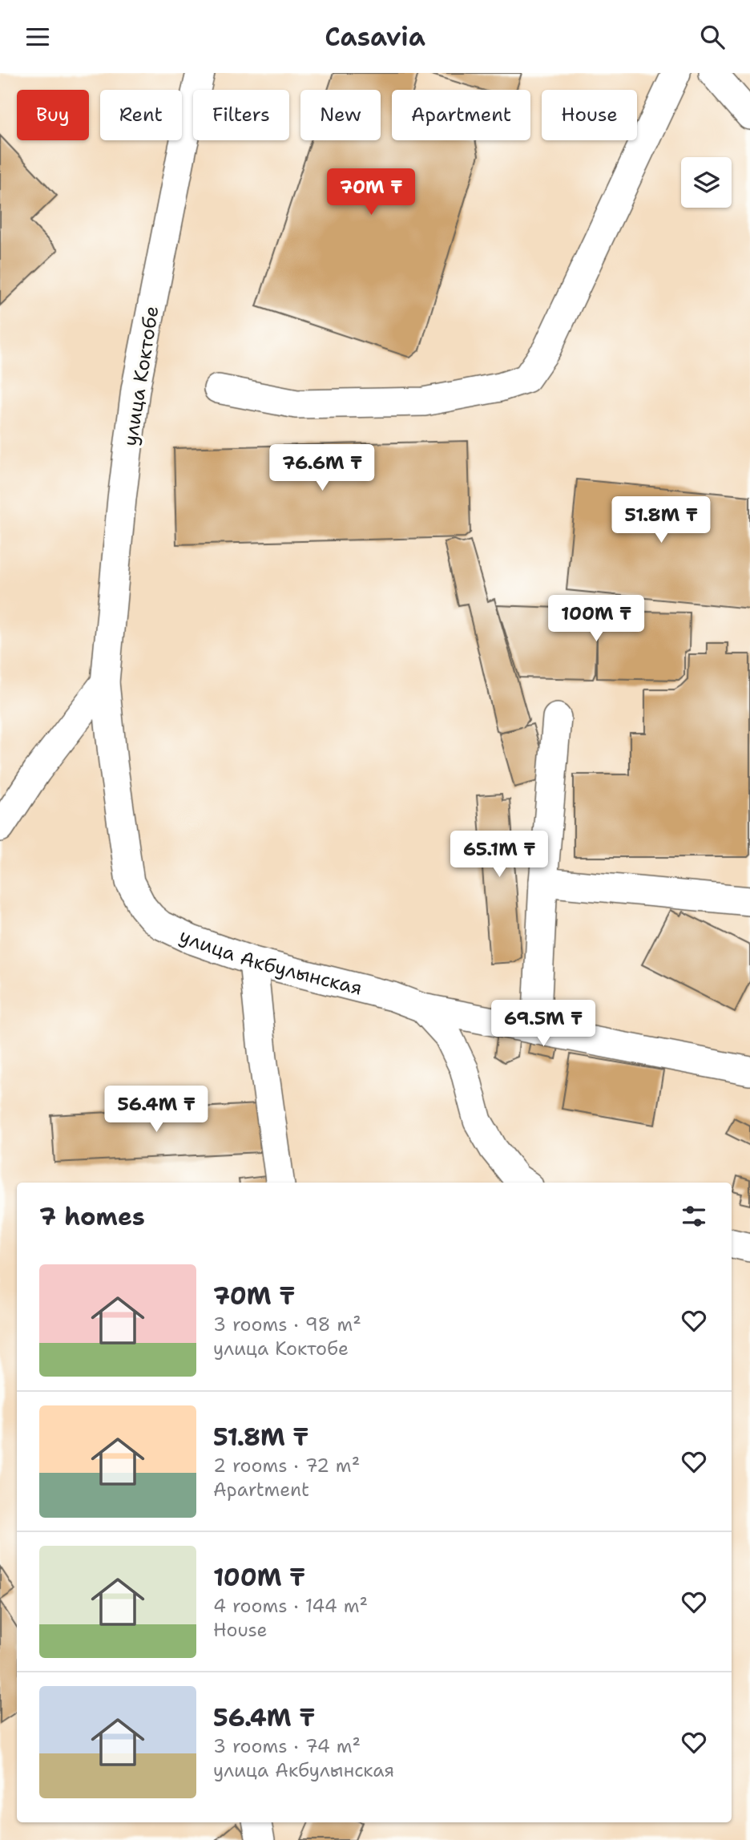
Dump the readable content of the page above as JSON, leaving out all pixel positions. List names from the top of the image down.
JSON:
{
  "streets": {
    "street": ["улица Коктобе", "улица Акбулынская"]
  },
  "crossings": [
    ["улица Коктобе", "улица Акбулынская"]
  ],
  "page": {
    "header": "Casavia",
    "chip": [
      "Buy",
      "Rent",
      "Filters",
      "New",
      "Apartment",
      "House"
    ],
    "price": [
      "70M ₸",
      "76.6M ₸",
      "51.8M ₸",
      "100M ₸",
      "65.1M ₸",
      "69.5M ₸",
      "56.4M ₸"
    ],
    "heading": "7 homes",
    "list": [
      {
        "name": "70M ₸",
        "note": "3 rooms · 98 m² · улица Коктобе"
      },
      {
        "name": "51.8M ₸",
        "note": "2 rooms · 72 m² · Apartment"
      },
      {
        "name": "100M ₸",
        "note": "4 rooms · 144 m² · House"
      },
      {
        "name": "56.4M ₸",
        "note": "3 rooms · 74 m² · улица Акбулынская"
      }
    ]
  }
}
